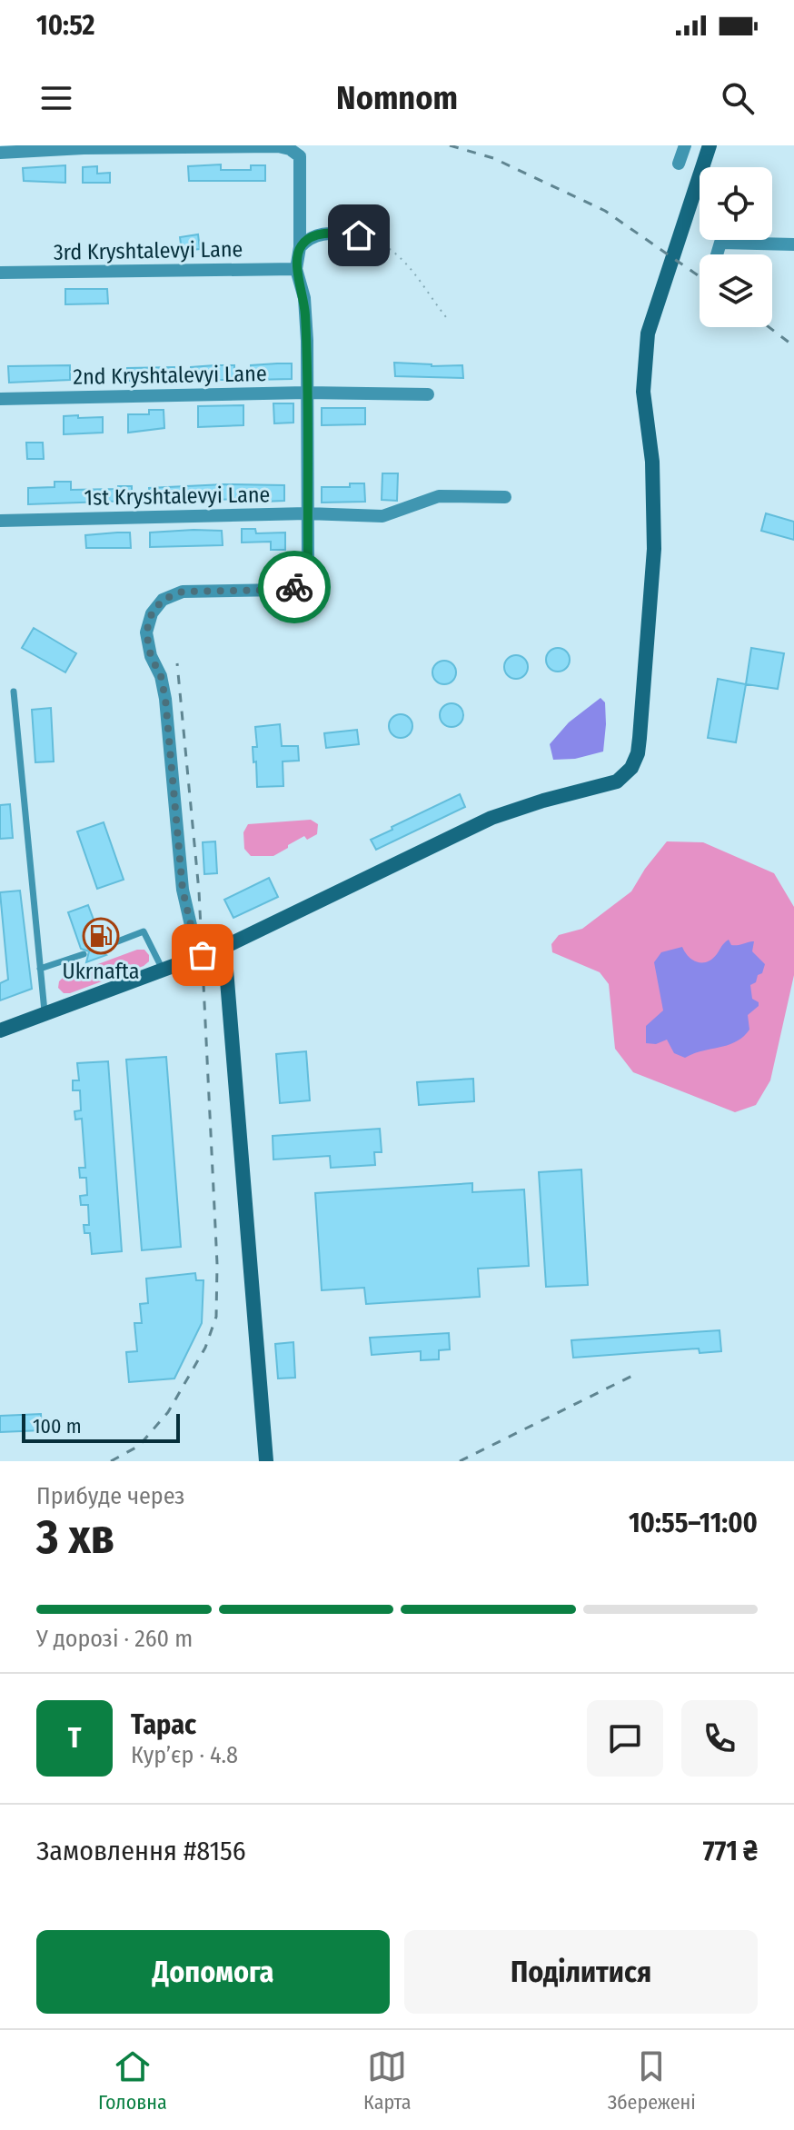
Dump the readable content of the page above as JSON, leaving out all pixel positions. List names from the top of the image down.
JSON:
{
  "streets": {
    "street": ["3rd Kryshtalevyi Lane", "2nd Kryshtalevyi Lane", "1st Kryshtalevyi Lane"]
  },
  "places": {
    "fuel station": ["Ukrnafta"]
  },
  "scale_bar": "100 m",
  "page": {
    "status": "10:52",
    "header": "Nomnom",
    "scale": "100 m",
    "heading": ["3 хв", "Прибуде через", "10:55–11:00"],
    "panel": [
      "Тарас",
      "Кур’єр · 4.8",
      "Замовлення #8156",
      "771 ₴"
    ],
    "bar": "У дорозі · 260 m",
    "round": "Т",
    "buttons": ["Допомога", "Поділитися"],
    "tabs": ["Головна", "Карта", "Збережені"]
  }
}
